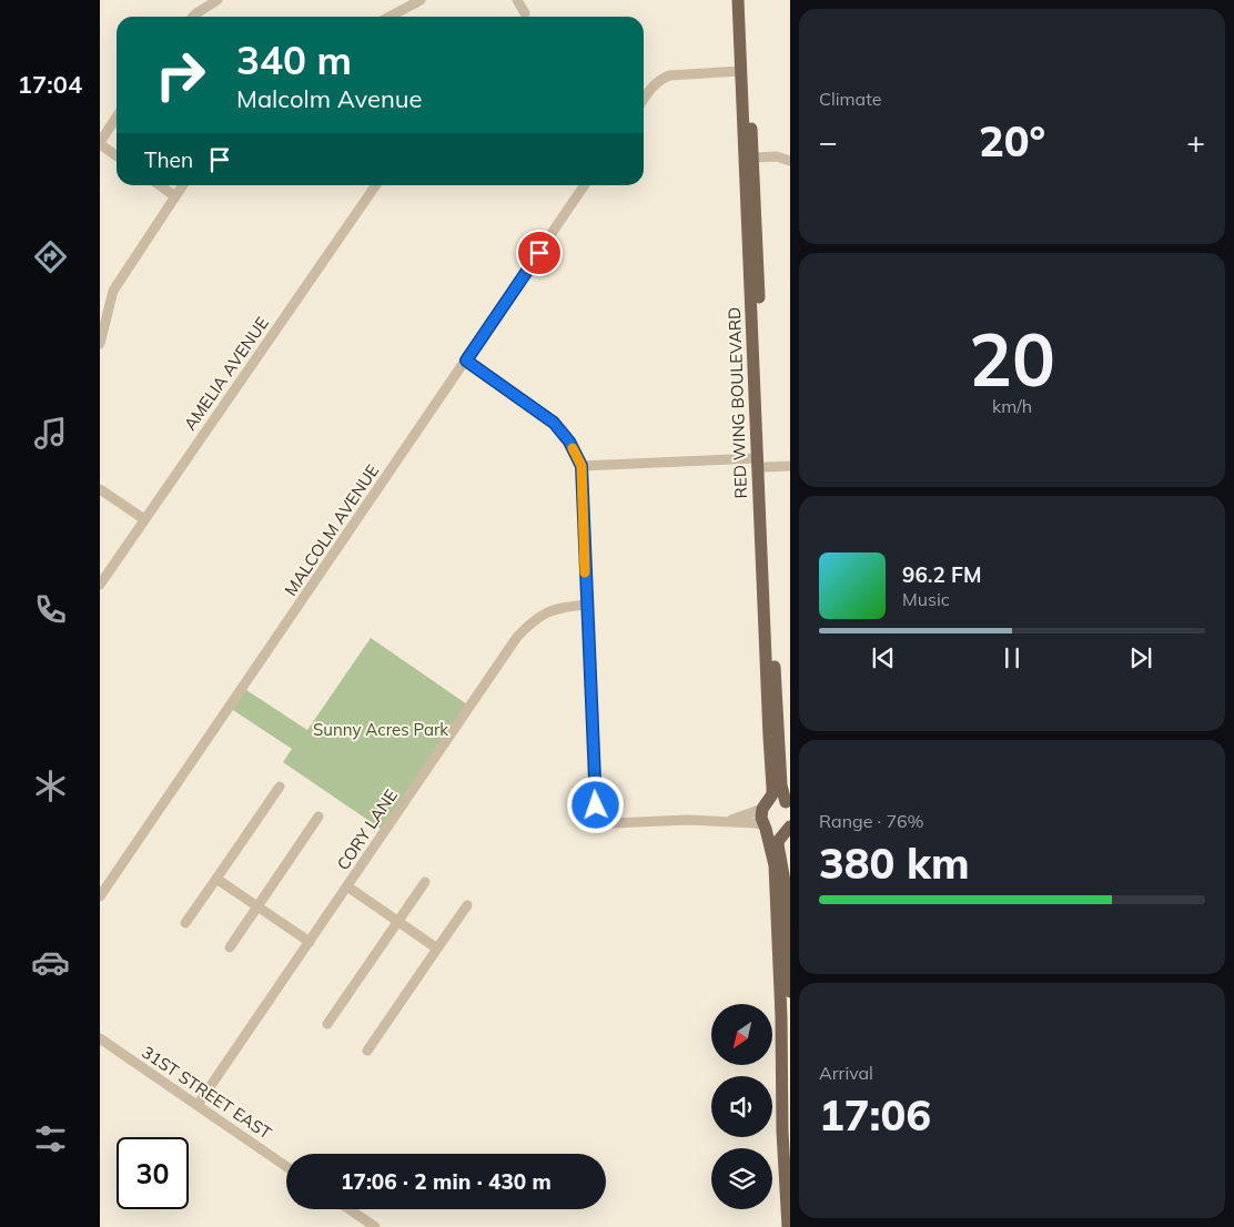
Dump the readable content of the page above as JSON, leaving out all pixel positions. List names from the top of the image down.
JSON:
{
  "streets": {
    "main road": ["RED WING BOULEVARD"],
    "street": [
      "AMELIA AVENUE",
      "MALCOLM AVENUE",
      "CORY LANE",
      "31ST STREET EAST"
    ]
  },
  "crossings": [
    ["CORY LANE", "31ST STREET EAST"]
  ],
  "parks": ["Sunny Acres Park"],
  "north": "bottom left",
  "page": {
    "tabs": "17:04",
    "tile": [
      "Climate",
      ["20", "km/h"],
      ["Range · 76%", "380 km"],
      ["Arrival", "17:06"]
    ],
    "turn": ["340 m", "Malcolm Avenue"],
    "heat": ["−", "20°", "+"],
    "then": "Then",
    "song": ["96.2 FM", "Music"],
    "limit": "30",
    "trip": "17:06 · 2 min · 430 m"
  }
}
